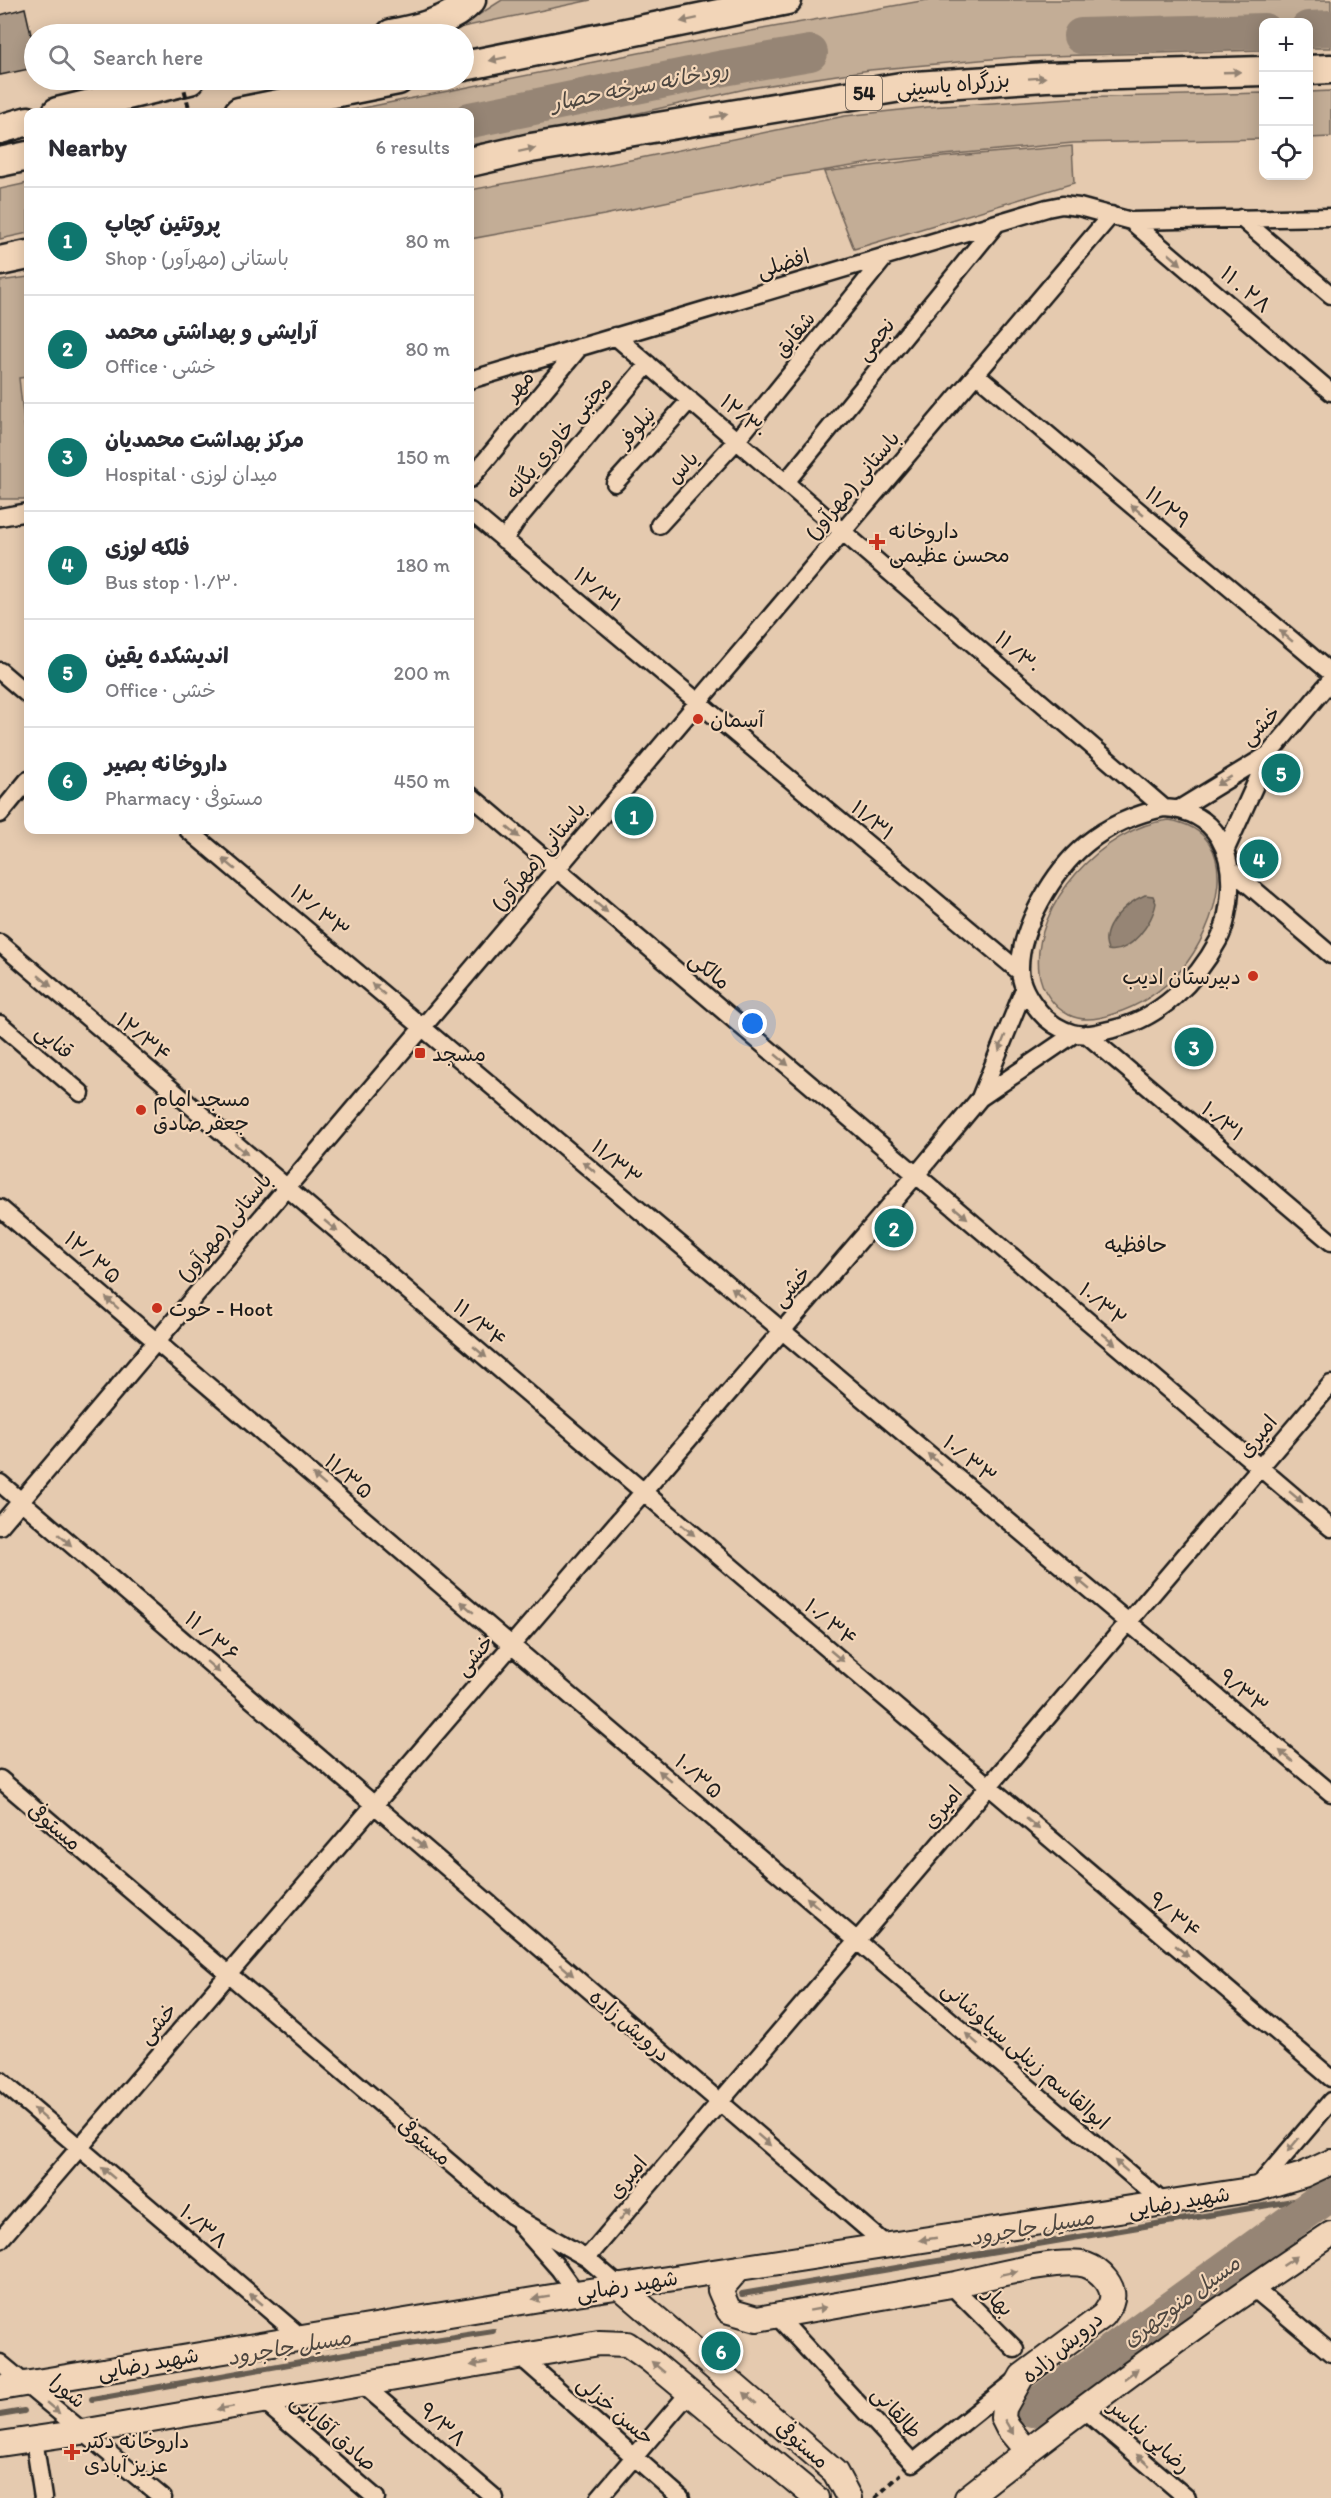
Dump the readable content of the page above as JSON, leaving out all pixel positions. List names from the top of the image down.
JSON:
{
  "streets": {
    "highway": ["بزرگراه یاسینی", "54"],
    "main road": ["مستوفی", "درویش زاده", "شهید رضایی"],
    "street": [
      "افضلی",
      "۱۱ . ۲۸",
      "شقایق",
      "نجمی",
      "مهر",
      "۱۲/۳۰",
      "نیلوفر",
      "مجتبی خاوری یگانه",
      "یاس",
      "باستانی (مهرآور)",
      "۱۱/۲۹",
      "۱۲/۳۱",
      "۱۱ /۳۰",
      "خشی",
      "۱۱/۳۱",
      "۱۲/ ۳۳",
      "مالکی",
      "۱۲/۳۴",
      "قنایی",
      "۱۰/۳۱",
      "۱۱/۳۳",
      "۱۲/ ۳۵",
      "۱۰/۳۲",
      "۱۱ /۳۴",
      "امیری",
      "۱۰/ ۳۳",
      "۱۱/۳۵",
      "۱۰/ ۳۴",
      "۱۱ / ۳۶",
      "۹/۳۳",
      "۱۰/۳۵",
      "۹/ ۳۴",
      "ابوالقاسم زینلی سیاوشانی",
      "۱۰/۳۸",
      "بهار",
      "شورا",
      "حسن خزلی",
      "طالقانی",
      "۹/۳۸",
      "صادق آقایانی",
      "رضایی نیاسر"
    ]
  },
  "crossings": [
    ["افضلی", "۱۱ . ۲۸"],
    ["افضلی", "شقایق"],
    ["افضلی", "نجمی"],
    ["افضلی", "مهر"],
    ["افضلی", "۱۲/۳۰"],
    ["افضلی", "باستانی (مهرآور)"],
    ["شقایق", "۱۲/۳۰"],
    ["شقایق", "یاس"],
    ["نجمی", "۱۲/۳۰"],
    ["۱۲/۳۰", "نیلوفر"],
    ["۱۲/۳۰", "مجتبی خاوری یگانه"],
    ["۱۲/۳۰", "یاس"],
    ["۱۲/۳۰", "باستانی (مهرآور)"],
    ["۱۲/۳۰", "۱۱ /۳۰"],
    ["مجتبی خاوری یگانه", "۱۲/۳۱"],
    ["باستانی (مهرآور)", "۱۱/۲۹"],
    ["باستانی (مهرآور)", "۱۲/۳۱"],
    ["باستانی (مهرآور)", "۱۱ /۳۰"],
    ["باستانی (مهرآور)", "۱۱/۳۱"],
    ["باستانی (مهرآور)", "۱۲/ ۳۳"],
    ["باستانی (مهرآور)", "مالکی"],
    ["باستانی (مهرآور)", "۱۲/۳۴"],
    ["باستانی (مهرآور)", "۱۱/۳۳"],
    ["باستانی (مهرآور)", "۱۲/ ۳۵"],
    ["باستانی (مهرآور)", "۱۱ /۳۴"],
    ["باستانی (مهرآور)", "۱۱/۳۵"],
    ["باستانی (مهرآور)", "۱۱ / ۳۶"],
    ["۱۲/۳۱", "۱۱/۳۱"],
    ["۱۱ /۳۰", "خشی"],
    ["۱۱ /۳۰", "۱۱/۳۱"],
    ["۱۱ /۳۰", "۱۰/۳۱"],
    ["خشی", "۱۱/۳۱"],
    ["خشی", "مالکی"],
    ["خشی", "۱۰/۳۱"],
    ["خشی", "۱۱/۳۳"],
    ["خشی", "۱۰/۳۲"],
    ["خشی", "۱۱ /۳۴"],
    ["خشی", "۱۰/ ۳۳"],
    ["خشی", "۱۱/۳۵"],
    ["خشی", "۱۰/ ۳۴"],
    ["خشی", "۱۱ / ۳۶"],
    ["خشی", "۱۰/۳۵"],
    ["خشی", "مستوفی"],
    ["خشی", "درویش زاده"],
    ["خشی", "۱۰/۳۸"],
    ["۱۱/۳۱", "۱۰/۳۱"],
    ["۱۲/ ۳۳", "۱۱/۳۳"],
    ["مالکی", "۱۰/۳۲"],
    ["۱۲/۳۴", "۱۱ /۳۴"],
    ["۱۱/۳۳", "۱۰/ ۳۳"],
    ["۱۲/ ۳۵", "۱۱/۳۵"],
    ["۱۰/۳۲", "امیری"],
    ["۱۱ /۳۴", "۱۰/ ۳۴"],
    ["امیری", "۱۰/ ۳۳"],
    ["امیری", "۱۰/ ۳۴"],
    ["امیری", "۹/۳۳"],
    ["امیری", "۱۰/۳۵"],
    ["امیری", "مستوفی"],
    ["امیری", "۹/ ۳۴"],
    ["امیری", "درویش زاده"],
    ["امیری", "ابوالقاسم زینلی سیاوشانی"],
    ["۱۰/ ۳۳", "۹/۳۳"],
    ["۱۱/۳۵", "۱۰/۳۵"],
    ["۱۰/ ۳۴", "۹/ ۳۴"],
    ["۱۱ / ۳۶", "درویش زاده"],
    ["۱۰/۳۵", "ابوالقاسم زینلی سیاوشانی"],
    ["مستوفی", "شهید رضایی"],
    ["مستوفی", "حسن خزلی"],
    ["درویش زاده", "شهید رضایی"],
    ["درویش زاده", "بهار"],
    ["درویش زاده", "طالقانی"],
    ["ابوالقاسم زینلی سیاوشانی", "شهید رضایی"],
    ["شهید رضایی", "۱۰/۳۸"],
    ["شهید رضایی", "شورا"]
  ],
  "one_way": [
    "۱۱/۲۹",
    "۱۲/ ۳۳",
    "مالکی",
    "۱۲/۳۴",
    "۱۱/۳۳",
    "۱۲/ ۳۵",
    "۱۰/۳۲",
    "۱۱ /۳۴",
    "۱۰/ ۳۳",
    "۱۱/۳۵",
    "۱۰/ ۳۴",
    "۱۱ / ۳۶",
    "۹/۳۳",
    "۱۰/۳۵",
    "۹/ ۳۴",
    "ابوالقاسم زینلی سیاوشانی",
    "۱۰/۳۸",
    "شورا",
    "رضایی نیاسر"
  ],
  "districts": ["حافظیه"],
  "water": ["رودخانه سرخه حصار", "مسیل جاجرود", "مسیل منوچهری"],
  "places": {
    "health": ["داروخانه محسن عظیمی", "داروخانه دکتر عزیز آبادی"],
    "other": [
      "آسمان",
      "دبیرستان ادیب",
      "مسجد امام جعفر صادق",
      "حوت - Hoot"
    ],
    "transit": ["مسجد"]
  },
  "page": {
    "map_buttons": ["+", "−"],
    "search": "Search here",
    "heading": ["Nearby", "6 results"],
    "list": [
      {
        "mark": "1",
        "name": "پروتئین کچاپ",
        "note": "Shop · باستانی (مهرآور)",
        "value": "80 m"
      },
      {
        "mark": "2",
        "name": "آرایشی و بهداشتی محمد",
        "note": "Office · خشی",
        "value": "80 m"
      },
      {
        "mark": "3",
        "name": "مرکز بهداشت محمدیان",
        "note": "Hospital · میدان لوزی",
        "value": "150 m"
      },
      {
        "mark": "4",
        "name": "فلکه لوزی",
        "note": "Bus stop · ۱۰/۳۰",
        "value": "180 m"
      },
      {
        "mark": "5",
        "name": "اندیشکده یقین",
        "note": "Office · خشی",
        "value": "200 m"
      },
      {
        "mark": "6",
        "name": "داروخانه بصیر",
        "note": "Pharmacy · مستوفی",
        "value": "450 m"
      }
    ],
    "pins": [
      "5",
      "1",
      "4",
      "3",
      "2",
      "6"
    ]
  }
}
